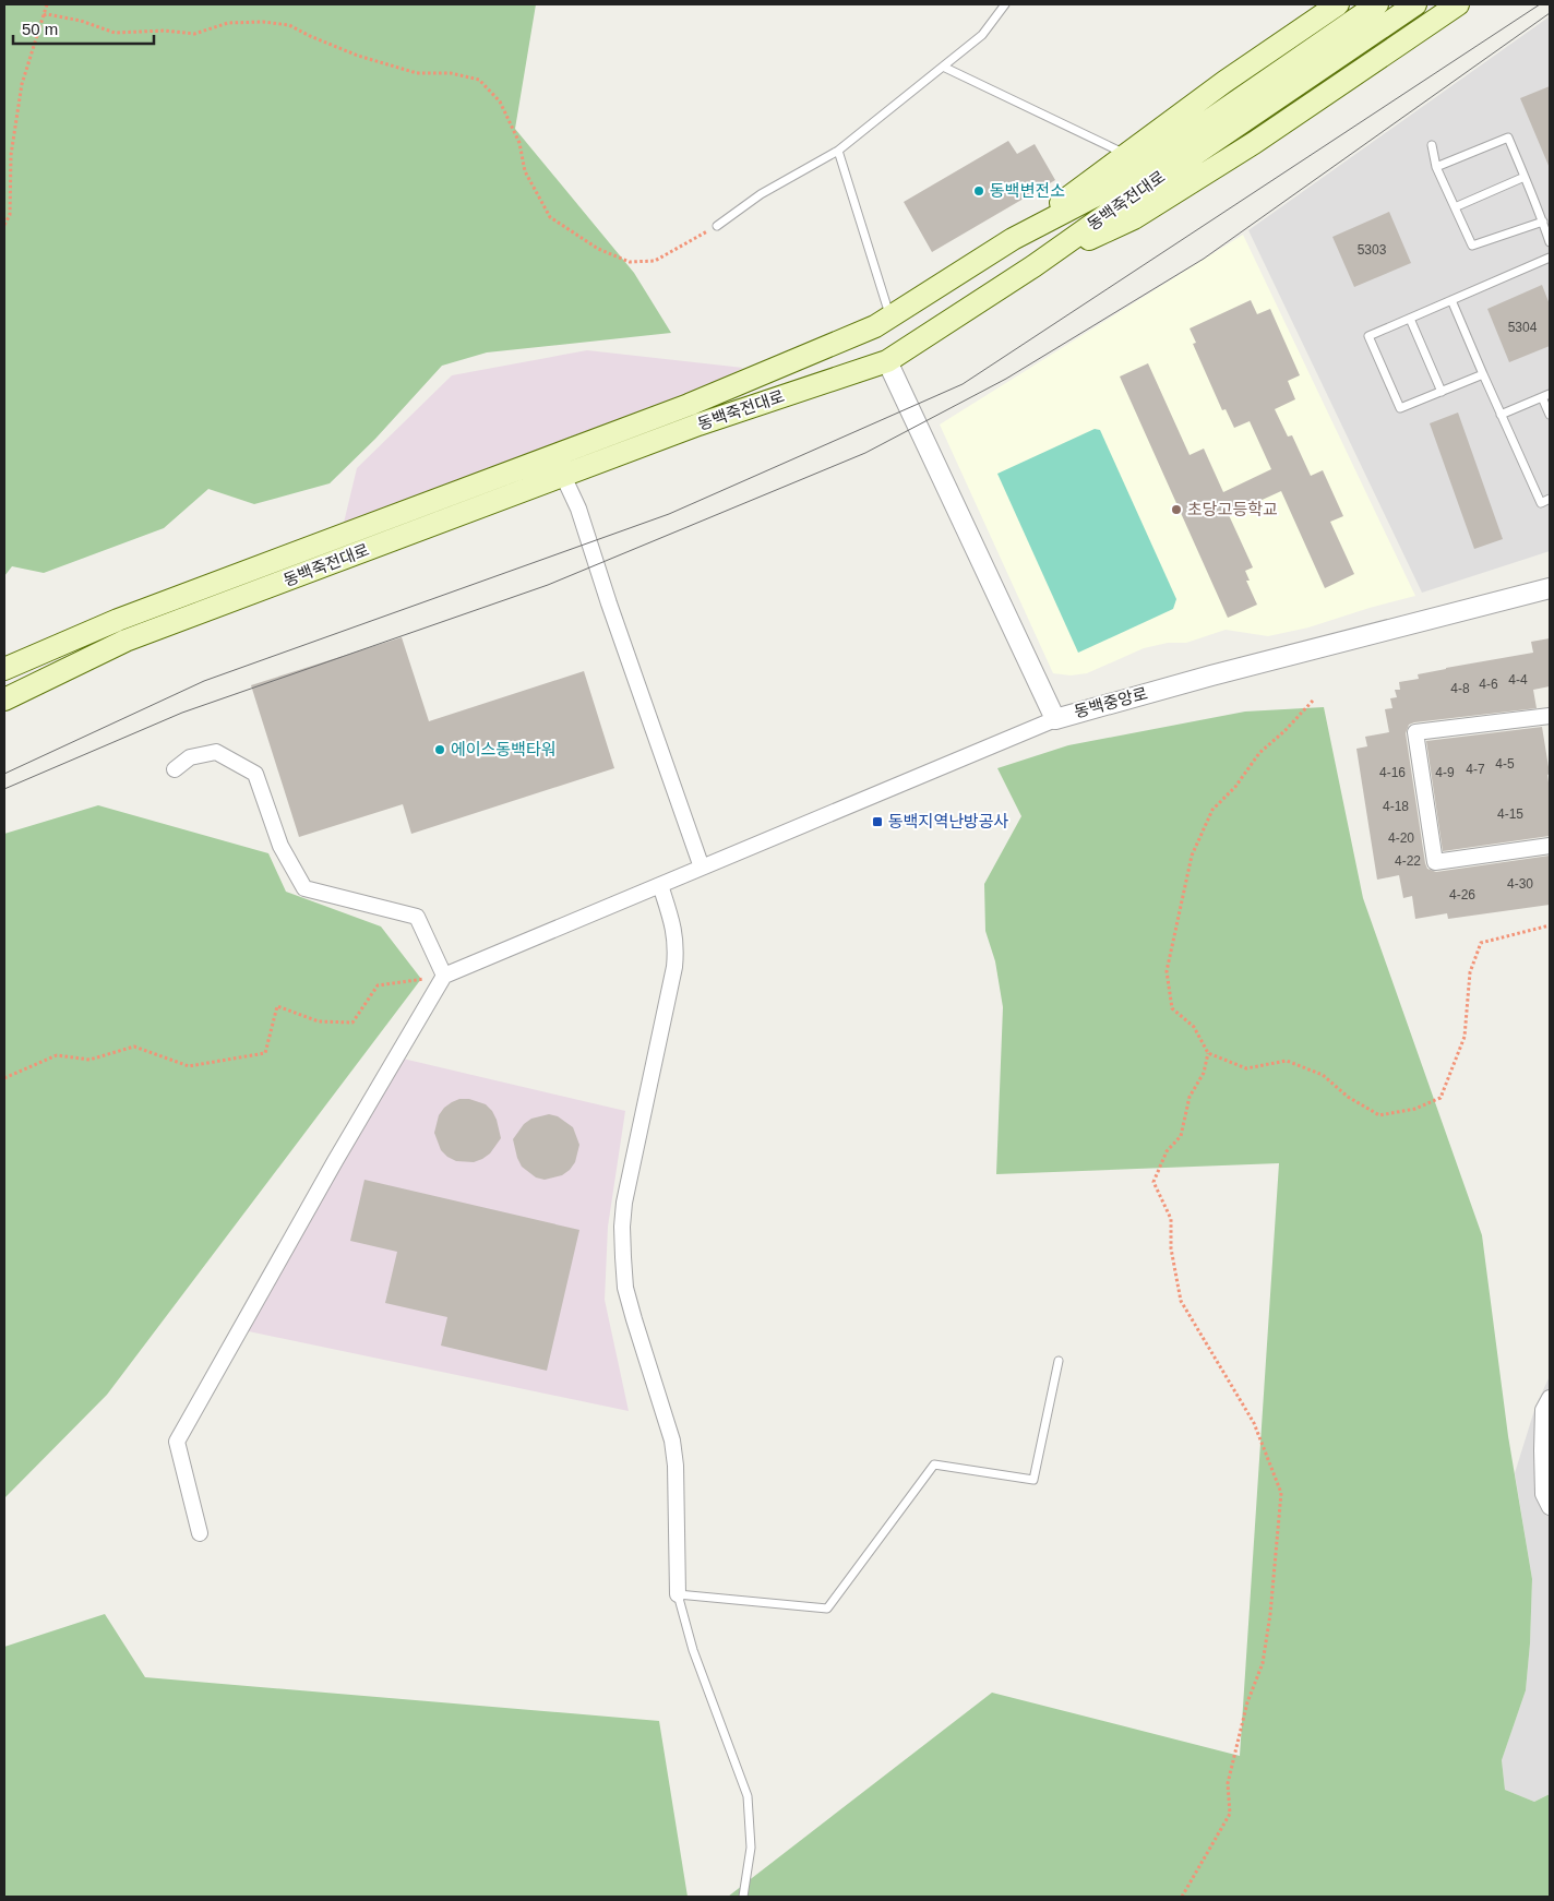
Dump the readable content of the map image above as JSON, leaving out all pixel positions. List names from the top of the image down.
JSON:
{
  "streets": {
    "main road": ["동백죽전대로"],
    "street": ["동백중앙로"]
  },
  "crossings": [
    ["동백죽전대로", "동백중앙로"]
  ],
  "places": {
    "other": ["동백변전소", "초당고등학교", "에이스동백타워"],
    "transit": ["동백지역난방공사"]
  },
  "house_numbers": [
    "5303",
    "5304",
    "4-4",
    "4-6",
    "4-8",
    "4-5",
    "4-7",
    "4-16",
    "4-9",
    "4-18",
    "4-15",
    "4-20",
    "4-22",
    "4-30",
    "4-26"
  ],
  "scale_bar": "50 m"
}
